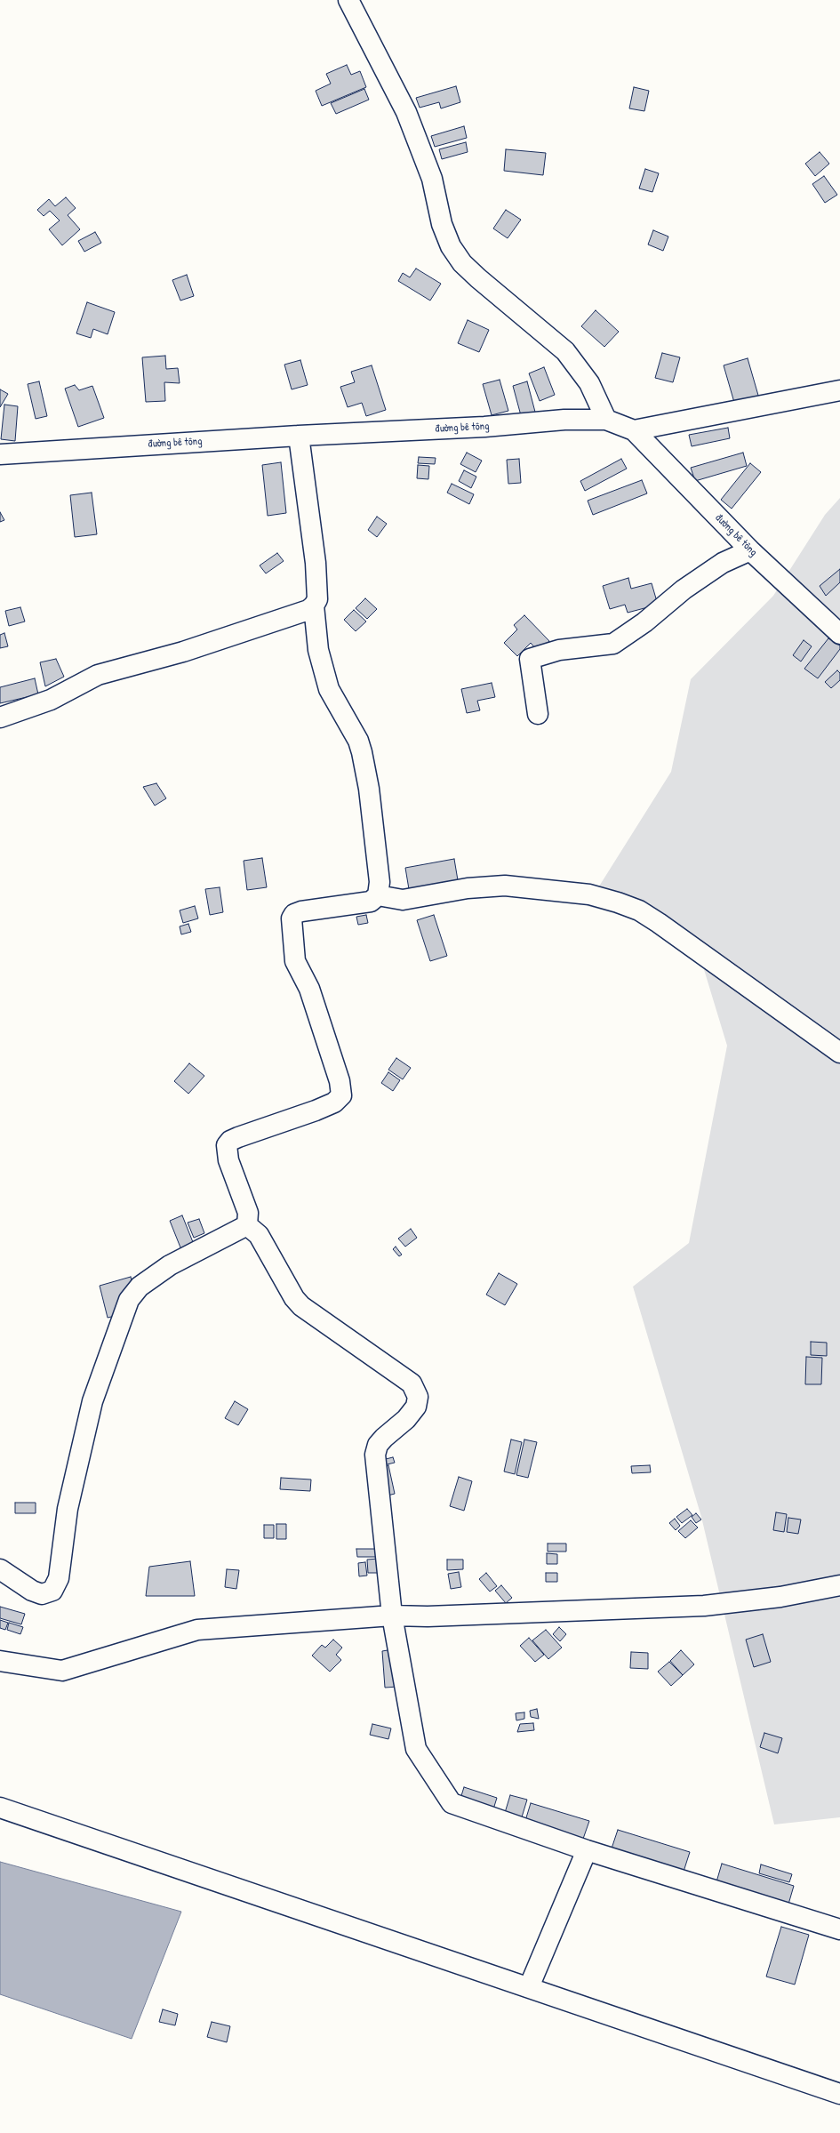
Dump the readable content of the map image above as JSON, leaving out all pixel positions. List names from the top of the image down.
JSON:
{
  "streets": {
    "street": ["đường bê tông"]
  }
}
